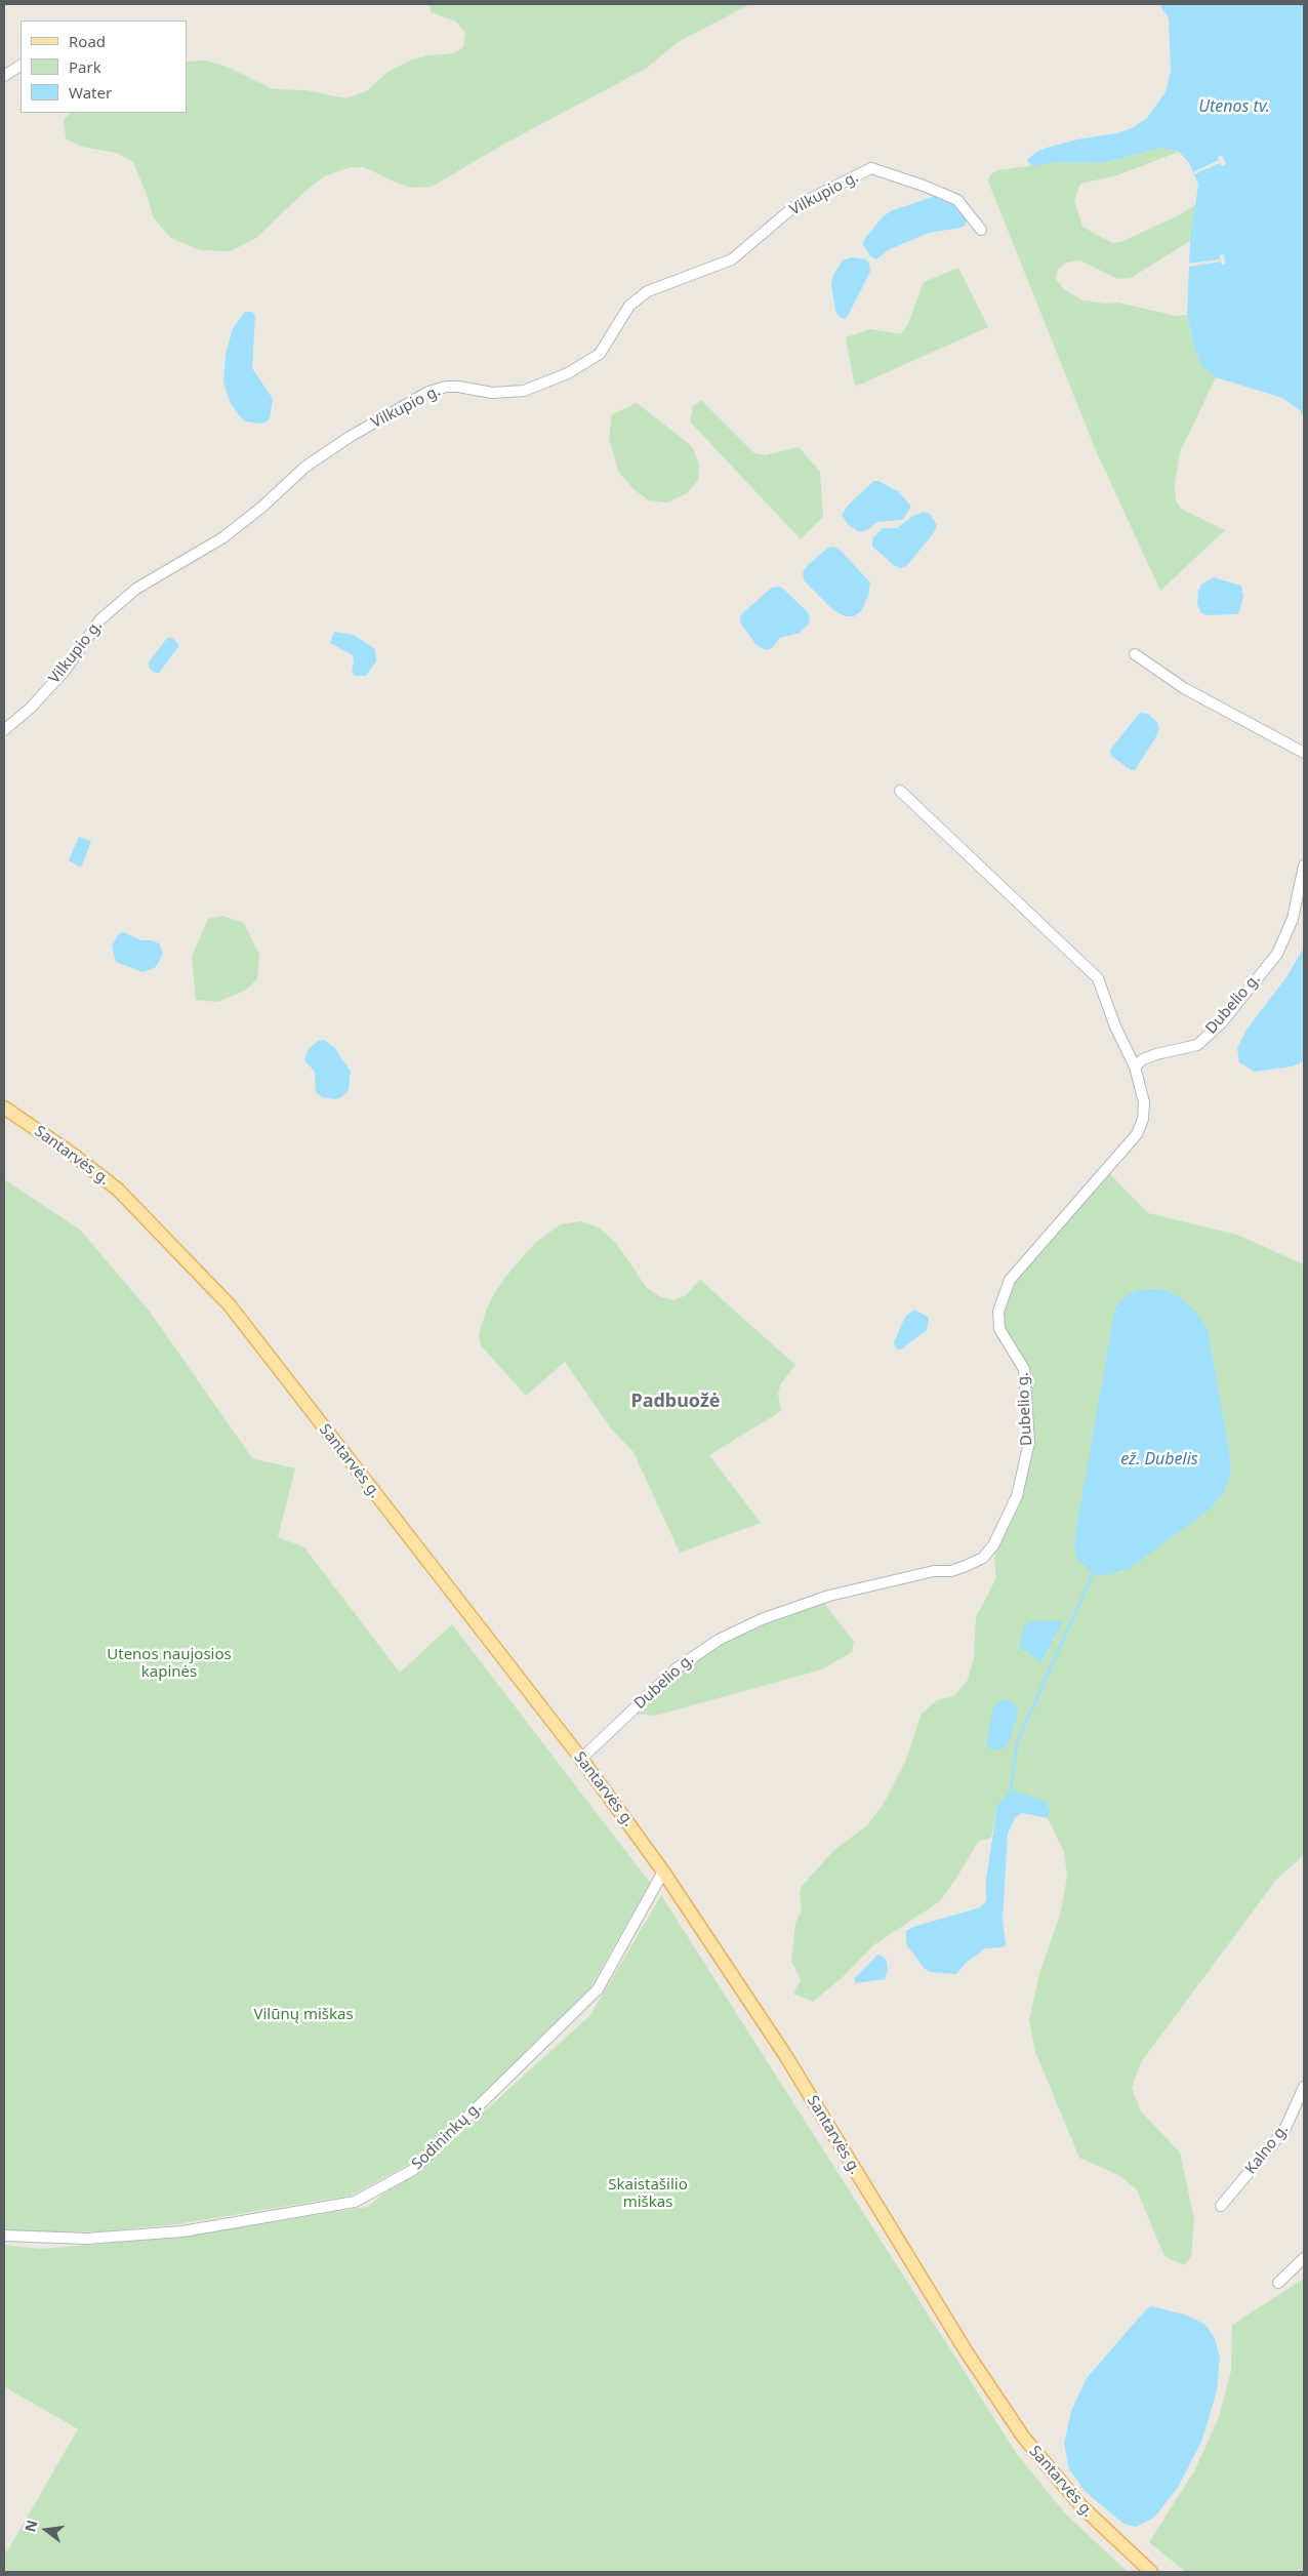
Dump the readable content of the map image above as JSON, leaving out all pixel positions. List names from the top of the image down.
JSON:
{
  "streets": {
    "main road": ["Santarvės g."],
    "street": [
      "Vilkupio g.",
      "Dubelio g.",
      "Sodininkų g.",
      "Kalno g."
    ]
  },
  "crossings": [
    ["Dubelio g.", "Santarvės g."],
    ["Santarvės g.", "Sodininkų g."]
  ],
  "districts": ["Padbuožė"],
  "water": ["Utenos tv.", "ež. Dubelis"],
  "parks": ["Utenos naujosios kapinės", "Vilūnų miškas", "Skaistašilio miškas"],
  "legend": ["Road", "Park", "Water"],
  "north": "left"
}
